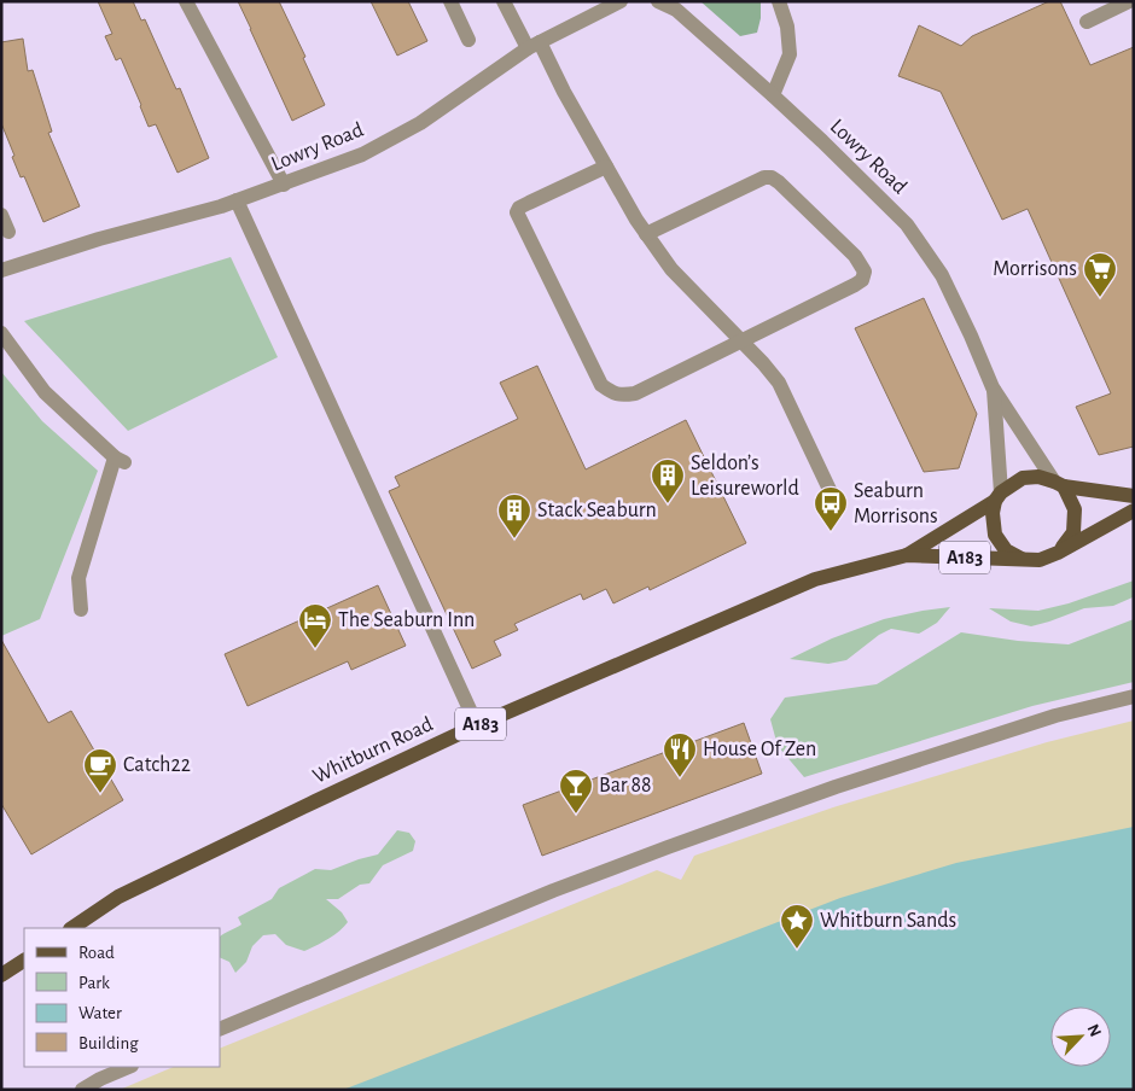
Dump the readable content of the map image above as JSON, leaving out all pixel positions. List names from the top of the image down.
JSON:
{
  "streets": {
    "main road": ["A183", "Whitburn Road"],
    "street": ["Lowry Road"]
  },
  "crossings": [
    ["Lowry Road", "A183"],
    ["A183", "Whitburn Road"]
  ],
  "places": {
    "supermarket": ["Morrisons"],
    "building": ["Seldon’s Leisureworld", "Stack Seaburn"],
    "bus stop": ["Seaburn Morrisons"],
    "hotel": ["The Seaburn Inn"],
    "restaurant": ["House Of Zen"],
    "cafe": ["Catch22"],
    "bar": ["Bar 88"],
    "place": ["Whitburn Sands"]
  },
  "legend": [
    "Road",
    "Park",
    "Water",
    "Building"
  ],
  "north": "top right"
}
